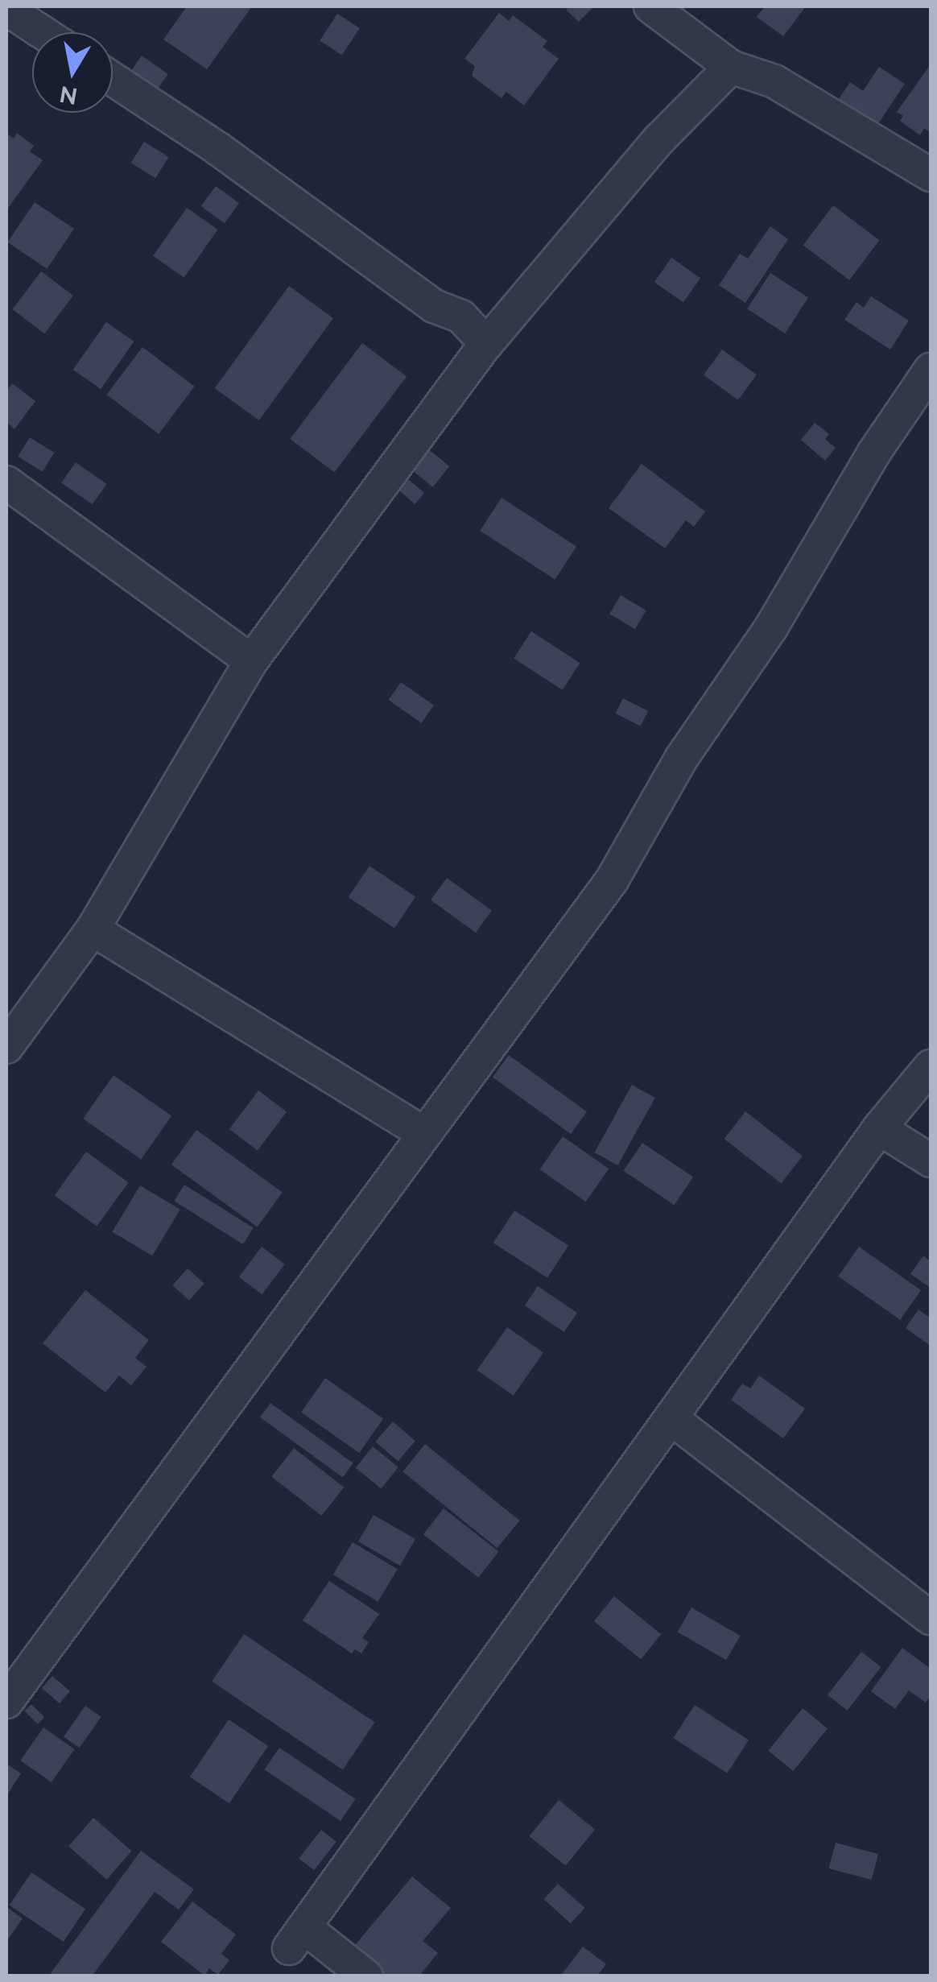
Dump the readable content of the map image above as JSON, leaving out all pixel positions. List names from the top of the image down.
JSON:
{
  "north": "bottom"
}
